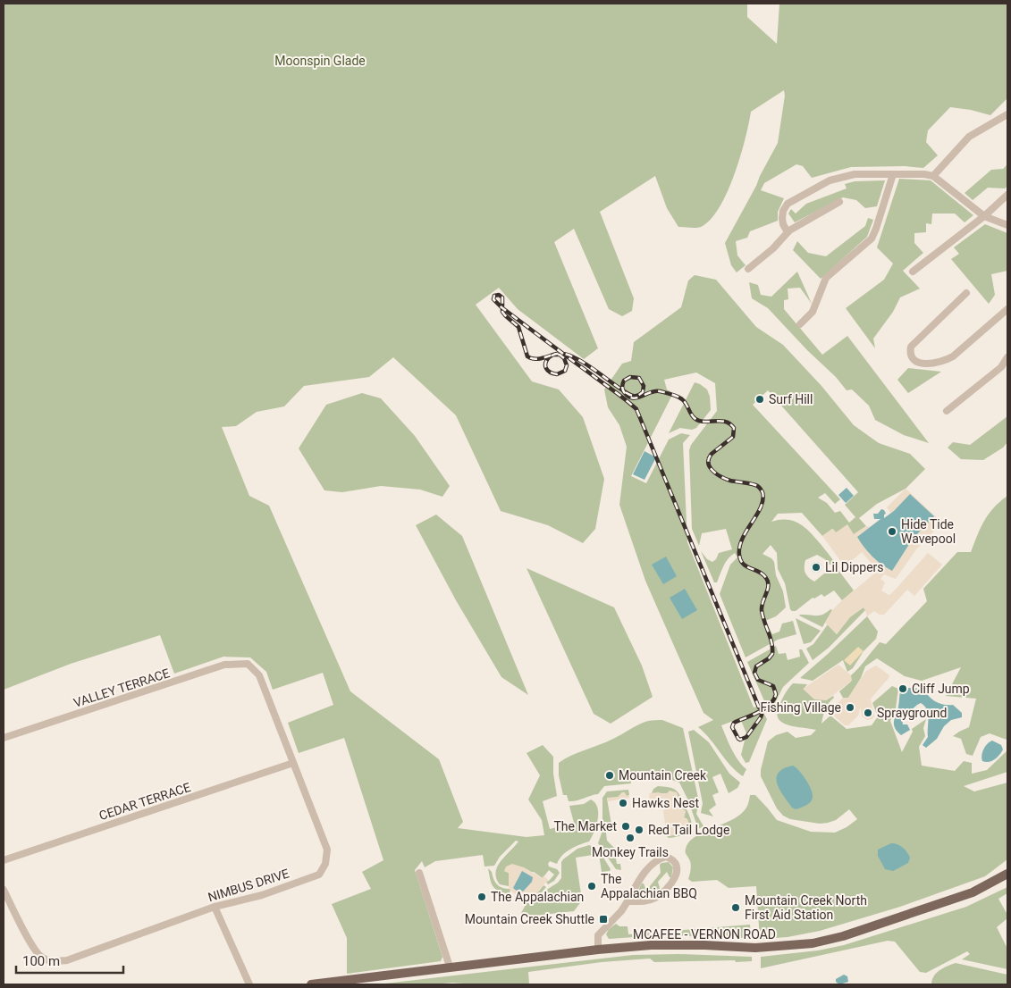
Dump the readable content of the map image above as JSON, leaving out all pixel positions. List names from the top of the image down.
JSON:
{
  "streets": {
    "main road": ["MCAFEE - VERNON ROAD"],
    "street": ["VALLEY TERRACE", "CEDAR TERRACE", "NIMBUS DRIVE"]
  },
  "crossings": [
    ["VALLEY TERRACE", "NIMBUS DRIVE"],
    ["CEDAR TERRACE", "NIMBUS DRIVE"]
  ],
  "parks": ["Moonspin Glade"],
  "places": {
    "other": [
      "Surf Hill",
      "Hide Tide Wavepool",
      "Lil Dippers",
      "Cliff Jump",
      "Fishing Village",
      "Sprayground",
      "Mountain Creek",
      "Hawks Nest",
      "The Market",
      "Red Tail Lodge",
      "Monkey Trails",
      "The Appalachian BBQ",
      "The Appalachian",
      "Mountain Creek North First Aid Station"
    ],
    "transit": ["Mountain Creek Shuttle"]
  },
  "scale_bar": "100 m"
}
